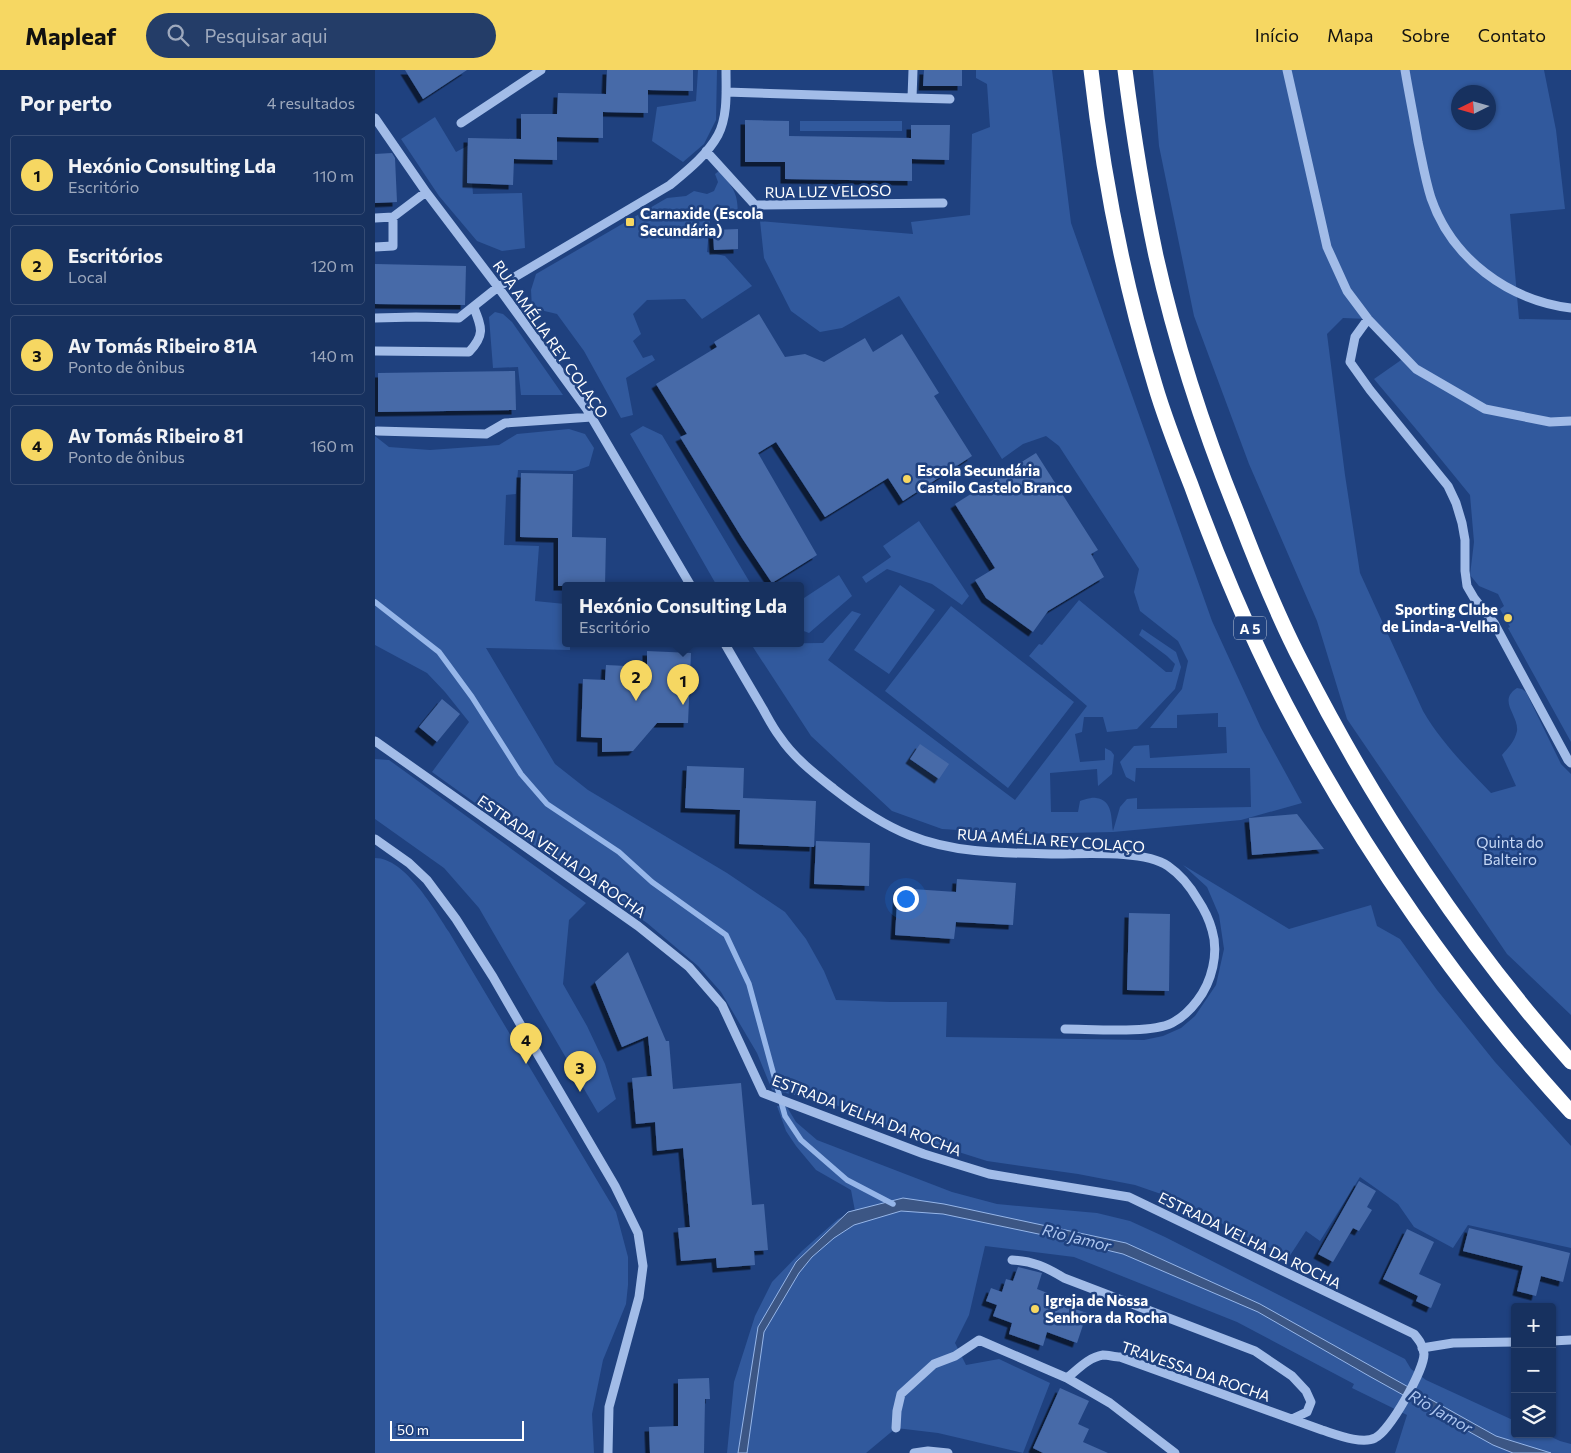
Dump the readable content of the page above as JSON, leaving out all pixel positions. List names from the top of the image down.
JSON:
{
  "streets": {
    "highway": ["A 5"],
    "street": [
      "RUA LUZ VELOSO",
      "RUA AMÉLIA REY COLAÇO",
      "ESTRADA VELHA DA ROCHA",
      "TRAVESSA DA ROCHA"
    ]
  },
  "water": ["Rio Jamor"],
  "parks": ["Quinta do Balteiro"],
  "places": {
    "transit": ["Carnaxide (Escola Secundária)"],
    "other": ["Escola Secundária Camilo Castelo Branco", "Sporting Clube de Linda-a-Velha", "Igreja de Nossa Senhora da Rocha"]
  },
  "scale_bar": "50 m",
  "north": "left",
  "page": {
    "header": "Mapleaf",
    "search": "Pesquisar aqui",
    "nav": [
      "Início",
      "Mapa",
      "Sobre",
      "Contato"
    ],
    "heading": ["Por perto", "4 resultados"],
    "list": [
      {
        "mark": "1",
        "name": "Hexónio Consulting Lda",
        "note": "Escritório",
        "value": "110 m"
      },
      {
        "mark": "2",
        "name": "Escritórios",
        "note": "Local",
        "value": "120 m"
      },
      {
        "mark": "3",
        "name": "Av Tomás Ribeiro 81A",
        "note": "Ponto de ônibus",
        "value": "140 m"
      },
      {
        "mark": "4",
        "name": "Av Tomás Ribeiro 81",
        "note": "Ponto de ônibus",
        "value": "160 m"
      }
    ],
    "popup": ["Hexónio Consulting Lda", "Escritório"],
    "pins": [
      "2",
      "1",
      "4",
      "3"
    ],
    "map_buttons": ["+", "−"],
    "scale": "50 m"
  }
}
